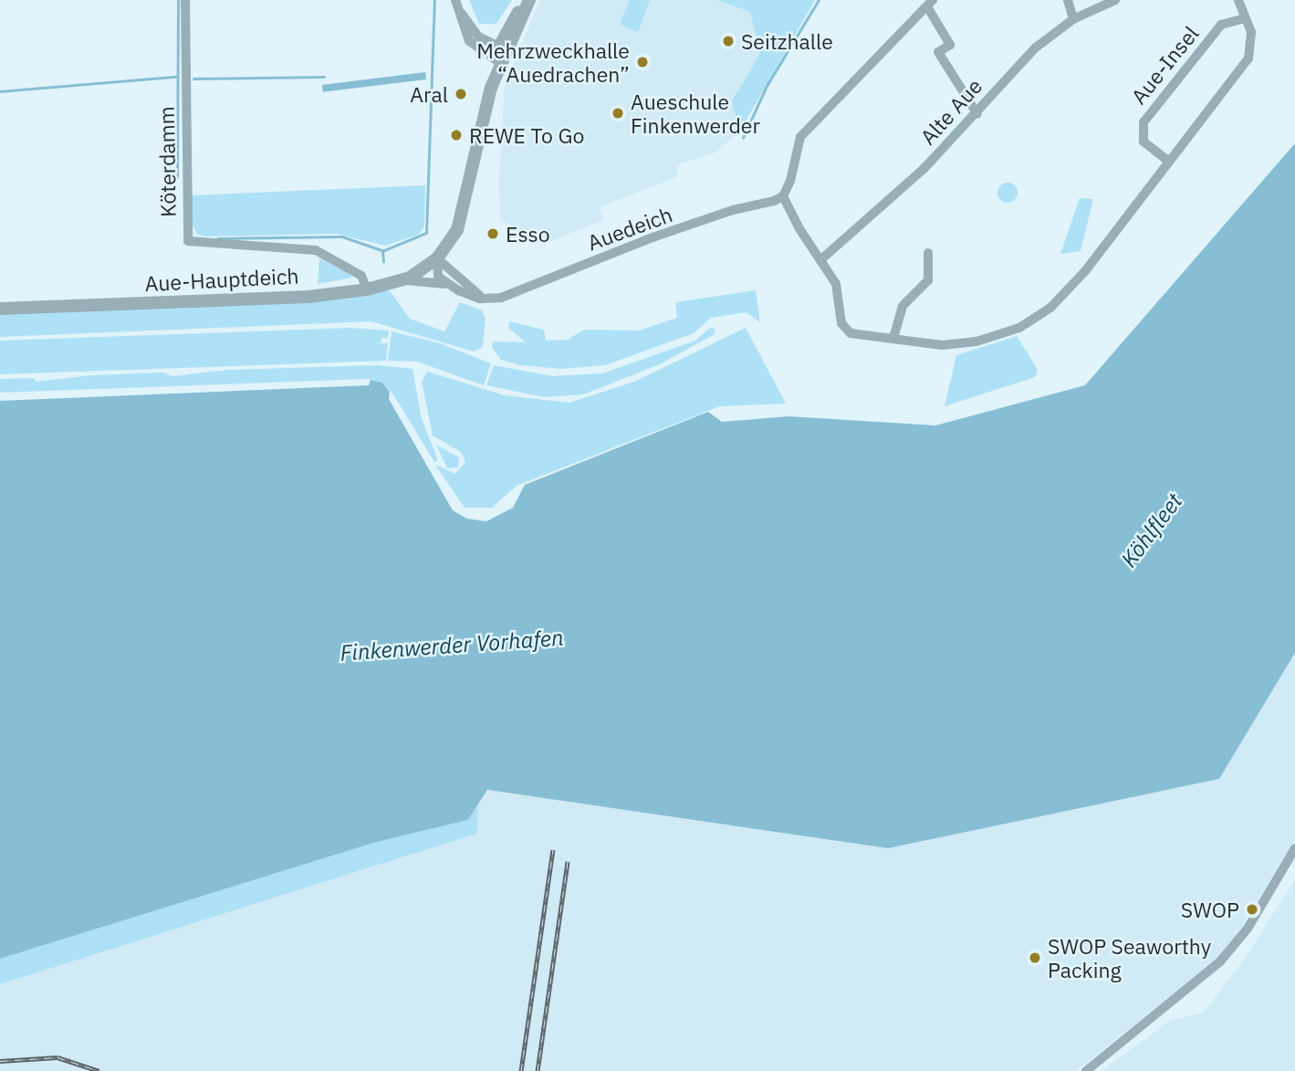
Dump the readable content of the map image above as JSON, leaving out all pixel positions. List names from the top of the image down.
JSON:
{
  "streets": {
    "street": [
      "Aue-Insel",
      "Alte Aue",
      "Köterdamm",
      "Auedeich",
      "Aue-Hauptdeich"
    ]
  },
  "crossings": [
    ["Köterdamm", "Aue-Hauptdeich"],
    ["Auedeich", "Aue-Hauptdeich"]
  ],
  "water": ["Köhlfleet", "Finkenwerder Vorhafen"],
  "places": [
    "Seitzhalle",
    "Mehrzweckhalle “Auedrachen”",
    "Aral",
    "Aueschule Finkenwerder",
    "REWE To Go",
    "Esso",
    "SWOP",
    "SWOP Seaworthy Packing"
  ]
}
